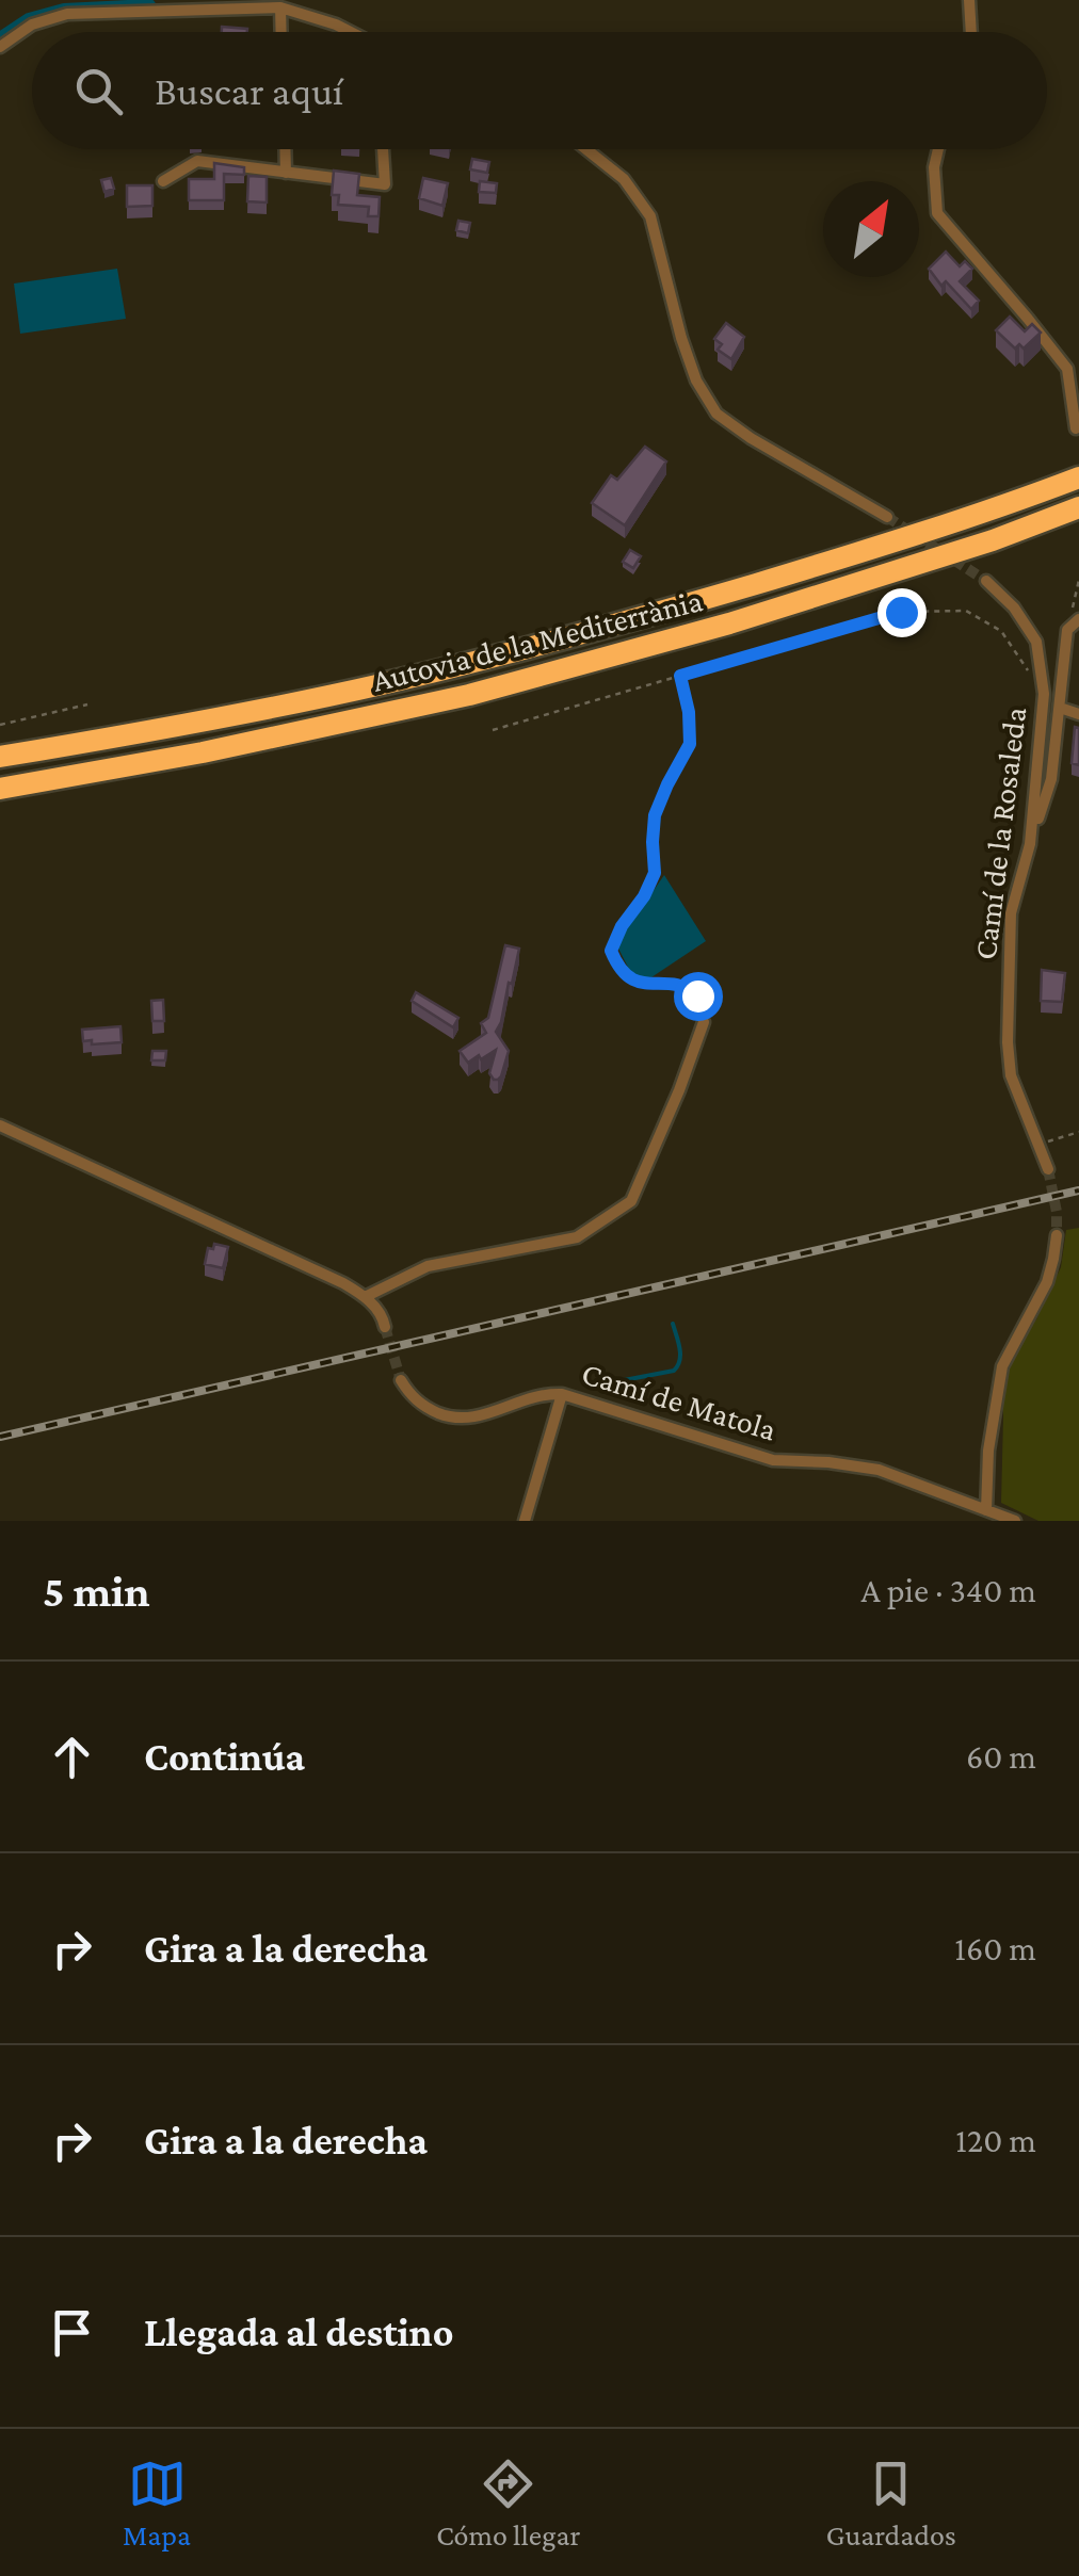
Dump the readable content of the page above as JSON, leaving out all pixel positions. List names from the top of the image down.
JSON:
{
  "streets": {
    "highway": ["Autovia de la Mediterrània"],
    "street": ["Camí de la Rosaleda", "Camí de Matola"]
  },
  "north": "top right",
  "page": {
    "search": "Buscar aquí",
    "heading": ["5 min", "A pie · 340 m"],
    "list": [
      ["Continúa", "60 m"],
      ["Gira a la derecha", "160 m"],
      ["Gira a la derecha", "120 m"],
      "Llegada al destino"
    ],
    "nav": ["Mapa", "Cómo llegar", "Guardados"]
  }
}
